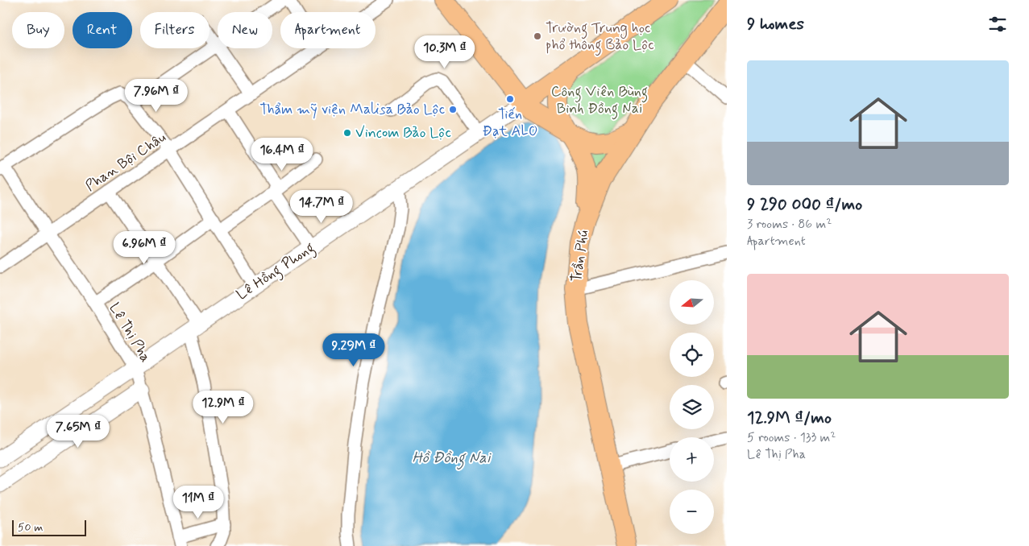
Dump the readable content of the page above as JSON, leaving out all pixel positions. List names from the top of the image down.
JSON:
{
  "streets": {
    "highway": ["Trần Phú", "Lê Hồng Phong"],
    "street": ["Phan Bội Châu", "Lê Thị Pha"]
  },
  "crossings": [
    ["Phan Bội Châu", "Lê Thị Pha"],
    ["Lê Hồng Phong", "Lê Thị Pha"]
  ],
  "water": ["Hồ Đồng Nai"],
  "parks": ["Công Viên Bùng Binh Đồng Nai"],
  "places": [
    "Trường Trung học phổ thông Bảo Lộc",
    "Tiến Đạt ALO",
    "Thẩm mỹ viện Malisa Bảo Lộc",
    "Vincom Bảo Lộc"
  ],
  "scale_bar": "50 m",
  "north": "left",
  "page": {
    "heading": "9 homes",
    "chip": [
      "Buy",
      "Rent",
      "Filters",
      "New",
      "Apartment"
    ],
    "price": [
      "10.3M ₫",
      "7.96M ₫",
      "16.4M ₫",
      "14.7M ₫",
      "6.96M ₫",
      "9.29M ₫",
      "12.9M ₫",
      "7.65M ₫",
      "11M ₫"
    ],
    "list": [
      {
        "name": "9 290 000 ₫/mo",
        "note": "3 rooms · 86 m² · Apartment"
      },
      {
        "name": "12.9M ₫/mo",
        "note": "5 rooms · 133 m² · Lê Thị Pha"
      }
    ],
    "map_buttons": ["+", "−"],
    "scale": "50 m"
  }
}
